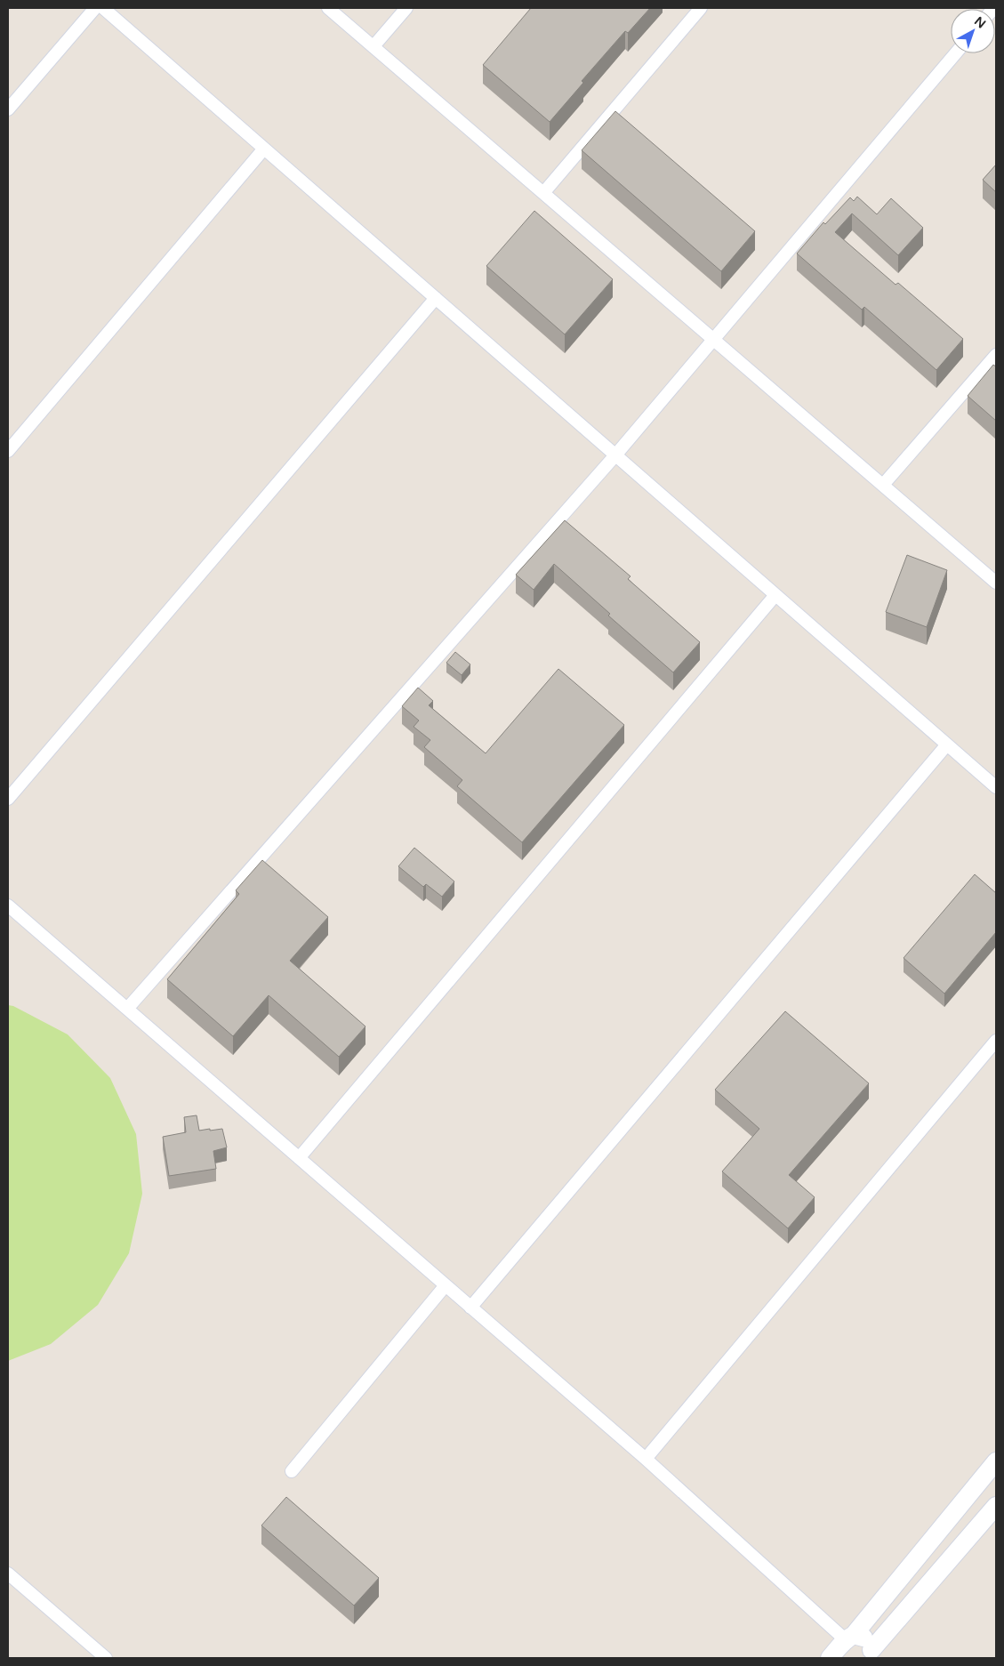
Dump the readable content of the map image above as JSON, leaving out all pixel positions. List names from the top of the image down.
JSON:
{
  "north": "top right"
}
